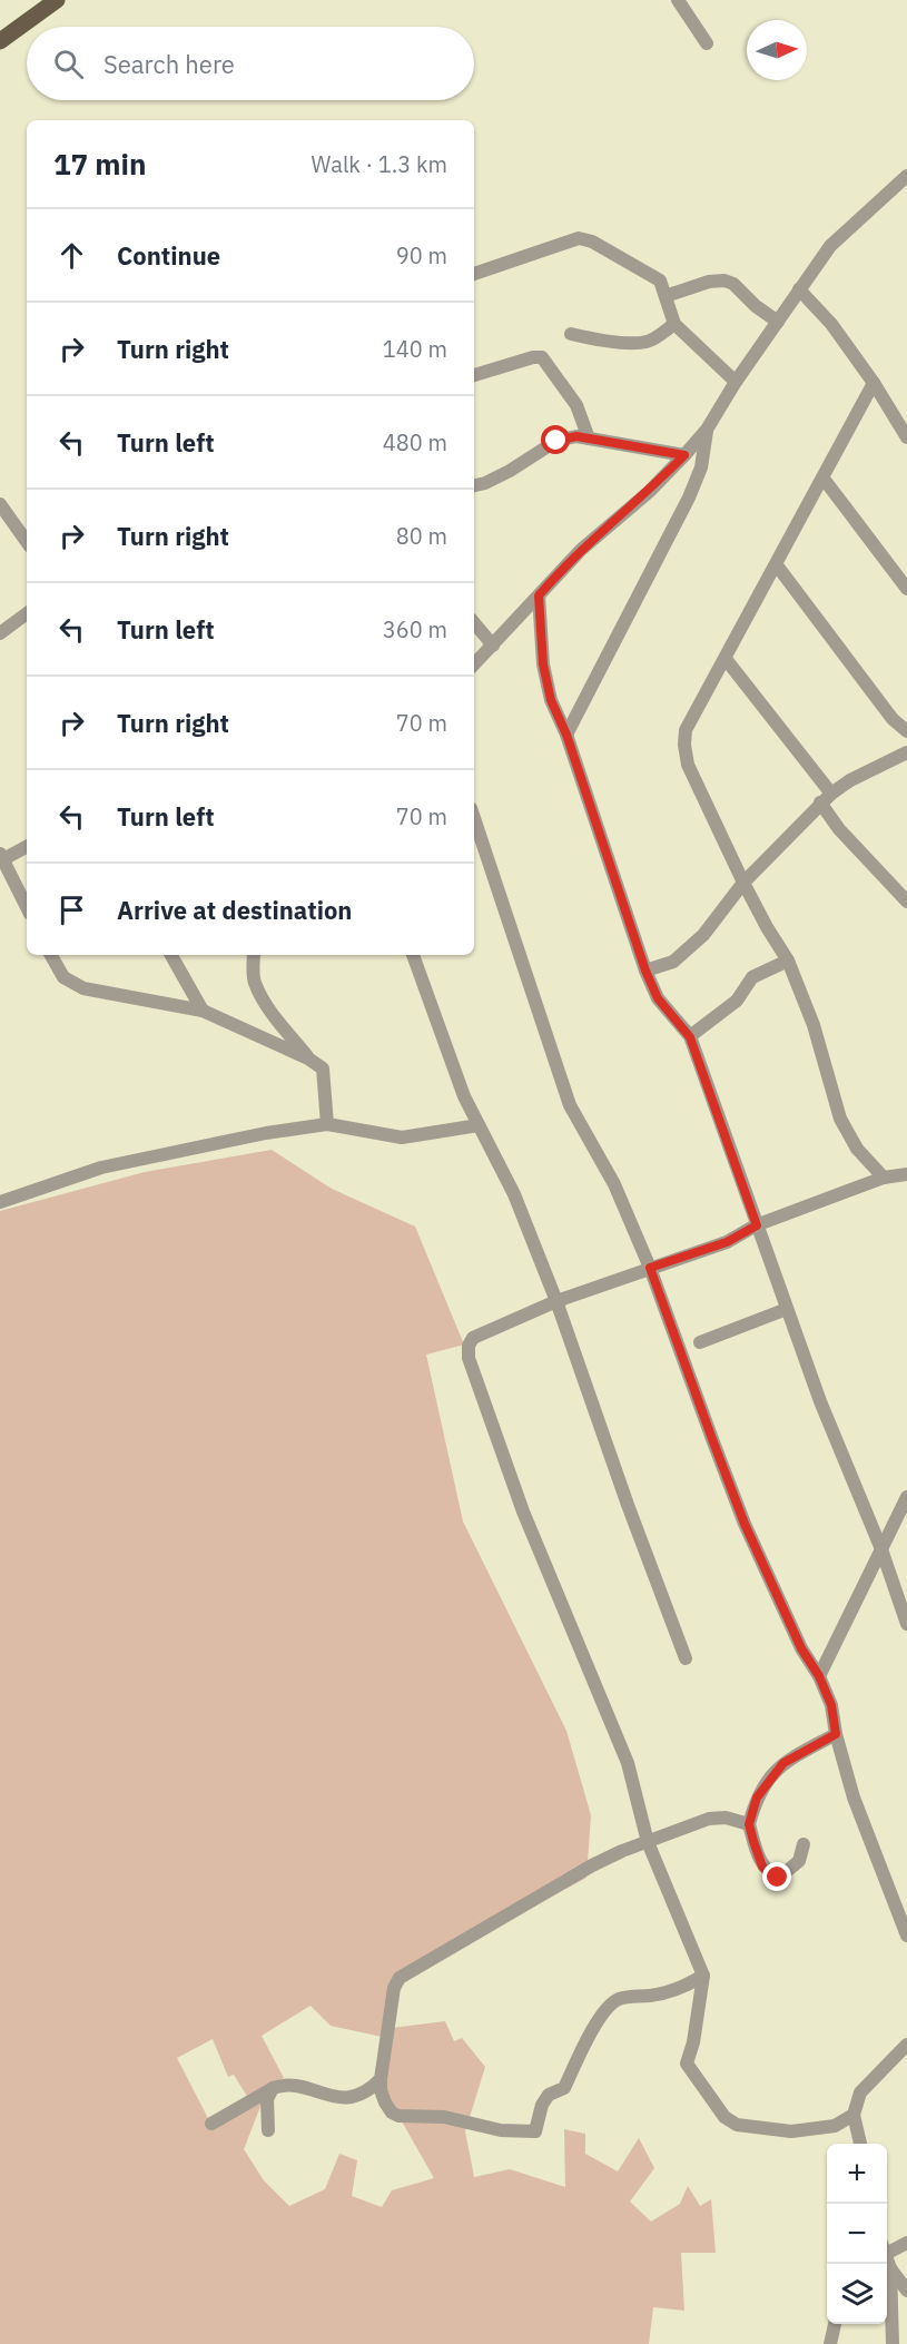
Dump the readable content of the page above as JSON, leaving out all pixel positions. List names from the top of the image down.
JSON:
{
  "north": "right",
  "page": {
    "search": "Search here",
    "heading": ["17 min", "Walk · 1.3 km"],
    "list": [
      ["Continue", "90 m"],
      ["Turn right", "140 m"],
      ["Turn left", "480 m"],
      ["Turn right", "80 m"],
      ["Turn left", "360 m"],
      ["Turn right", "70 m"],
      ["Turn left", "70 m"],
      "Arrive at destination"
    ],
    "map_buttons": ["+", "−"]
  }
}
